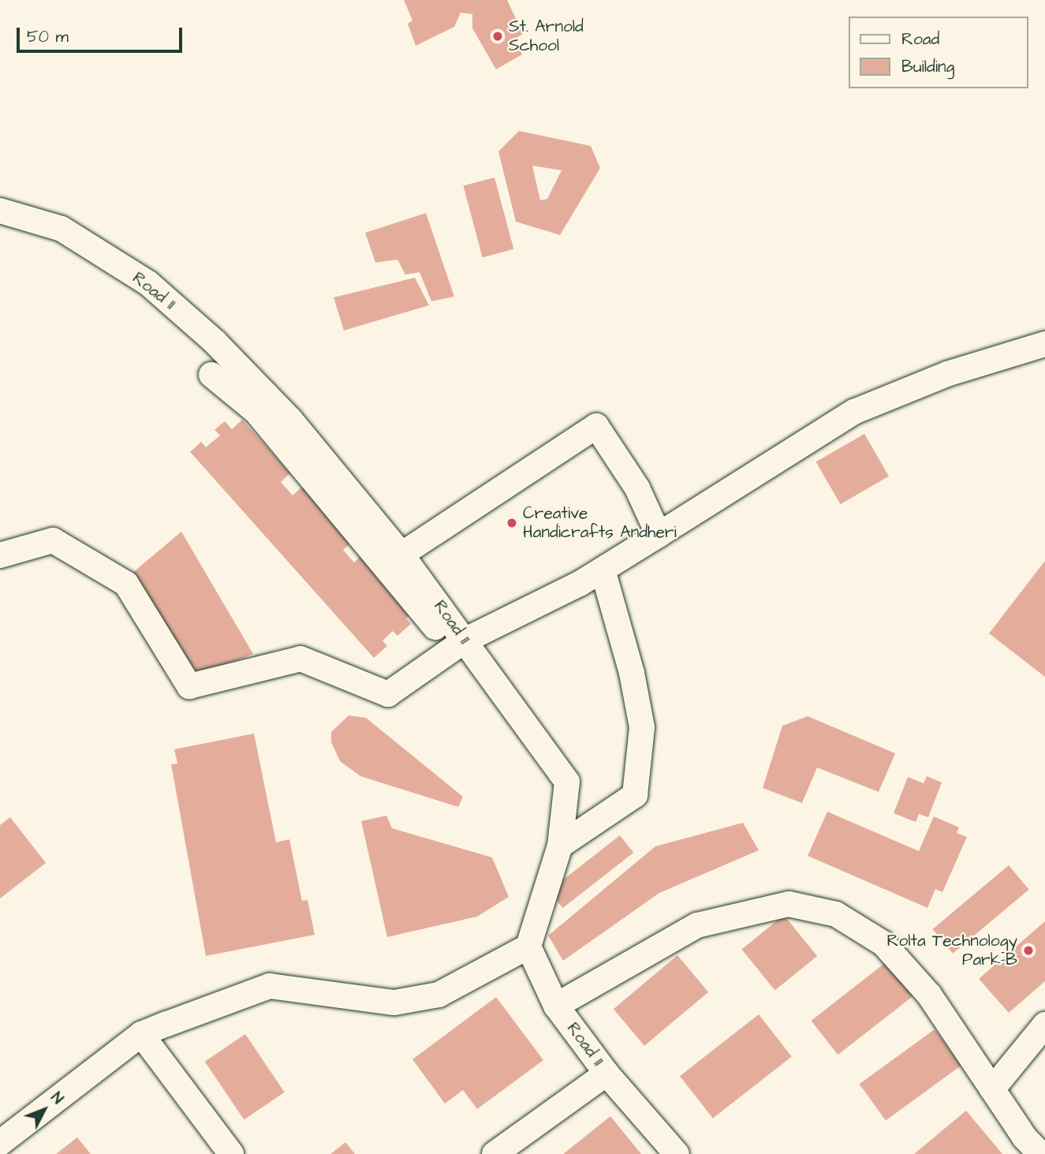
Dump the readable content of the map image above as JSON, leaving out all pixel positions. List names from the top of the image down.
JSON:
{
  "streets": {
    "street": ["Road 11"]
  },
  "places": ["St. Arnold School", "Creative Handicrafts Andheri", "Rolta Technology Park-B"],
  "legend": ["Road", "Building"],
  "scale_bar": "50 m",
  "north": "top right"
}
